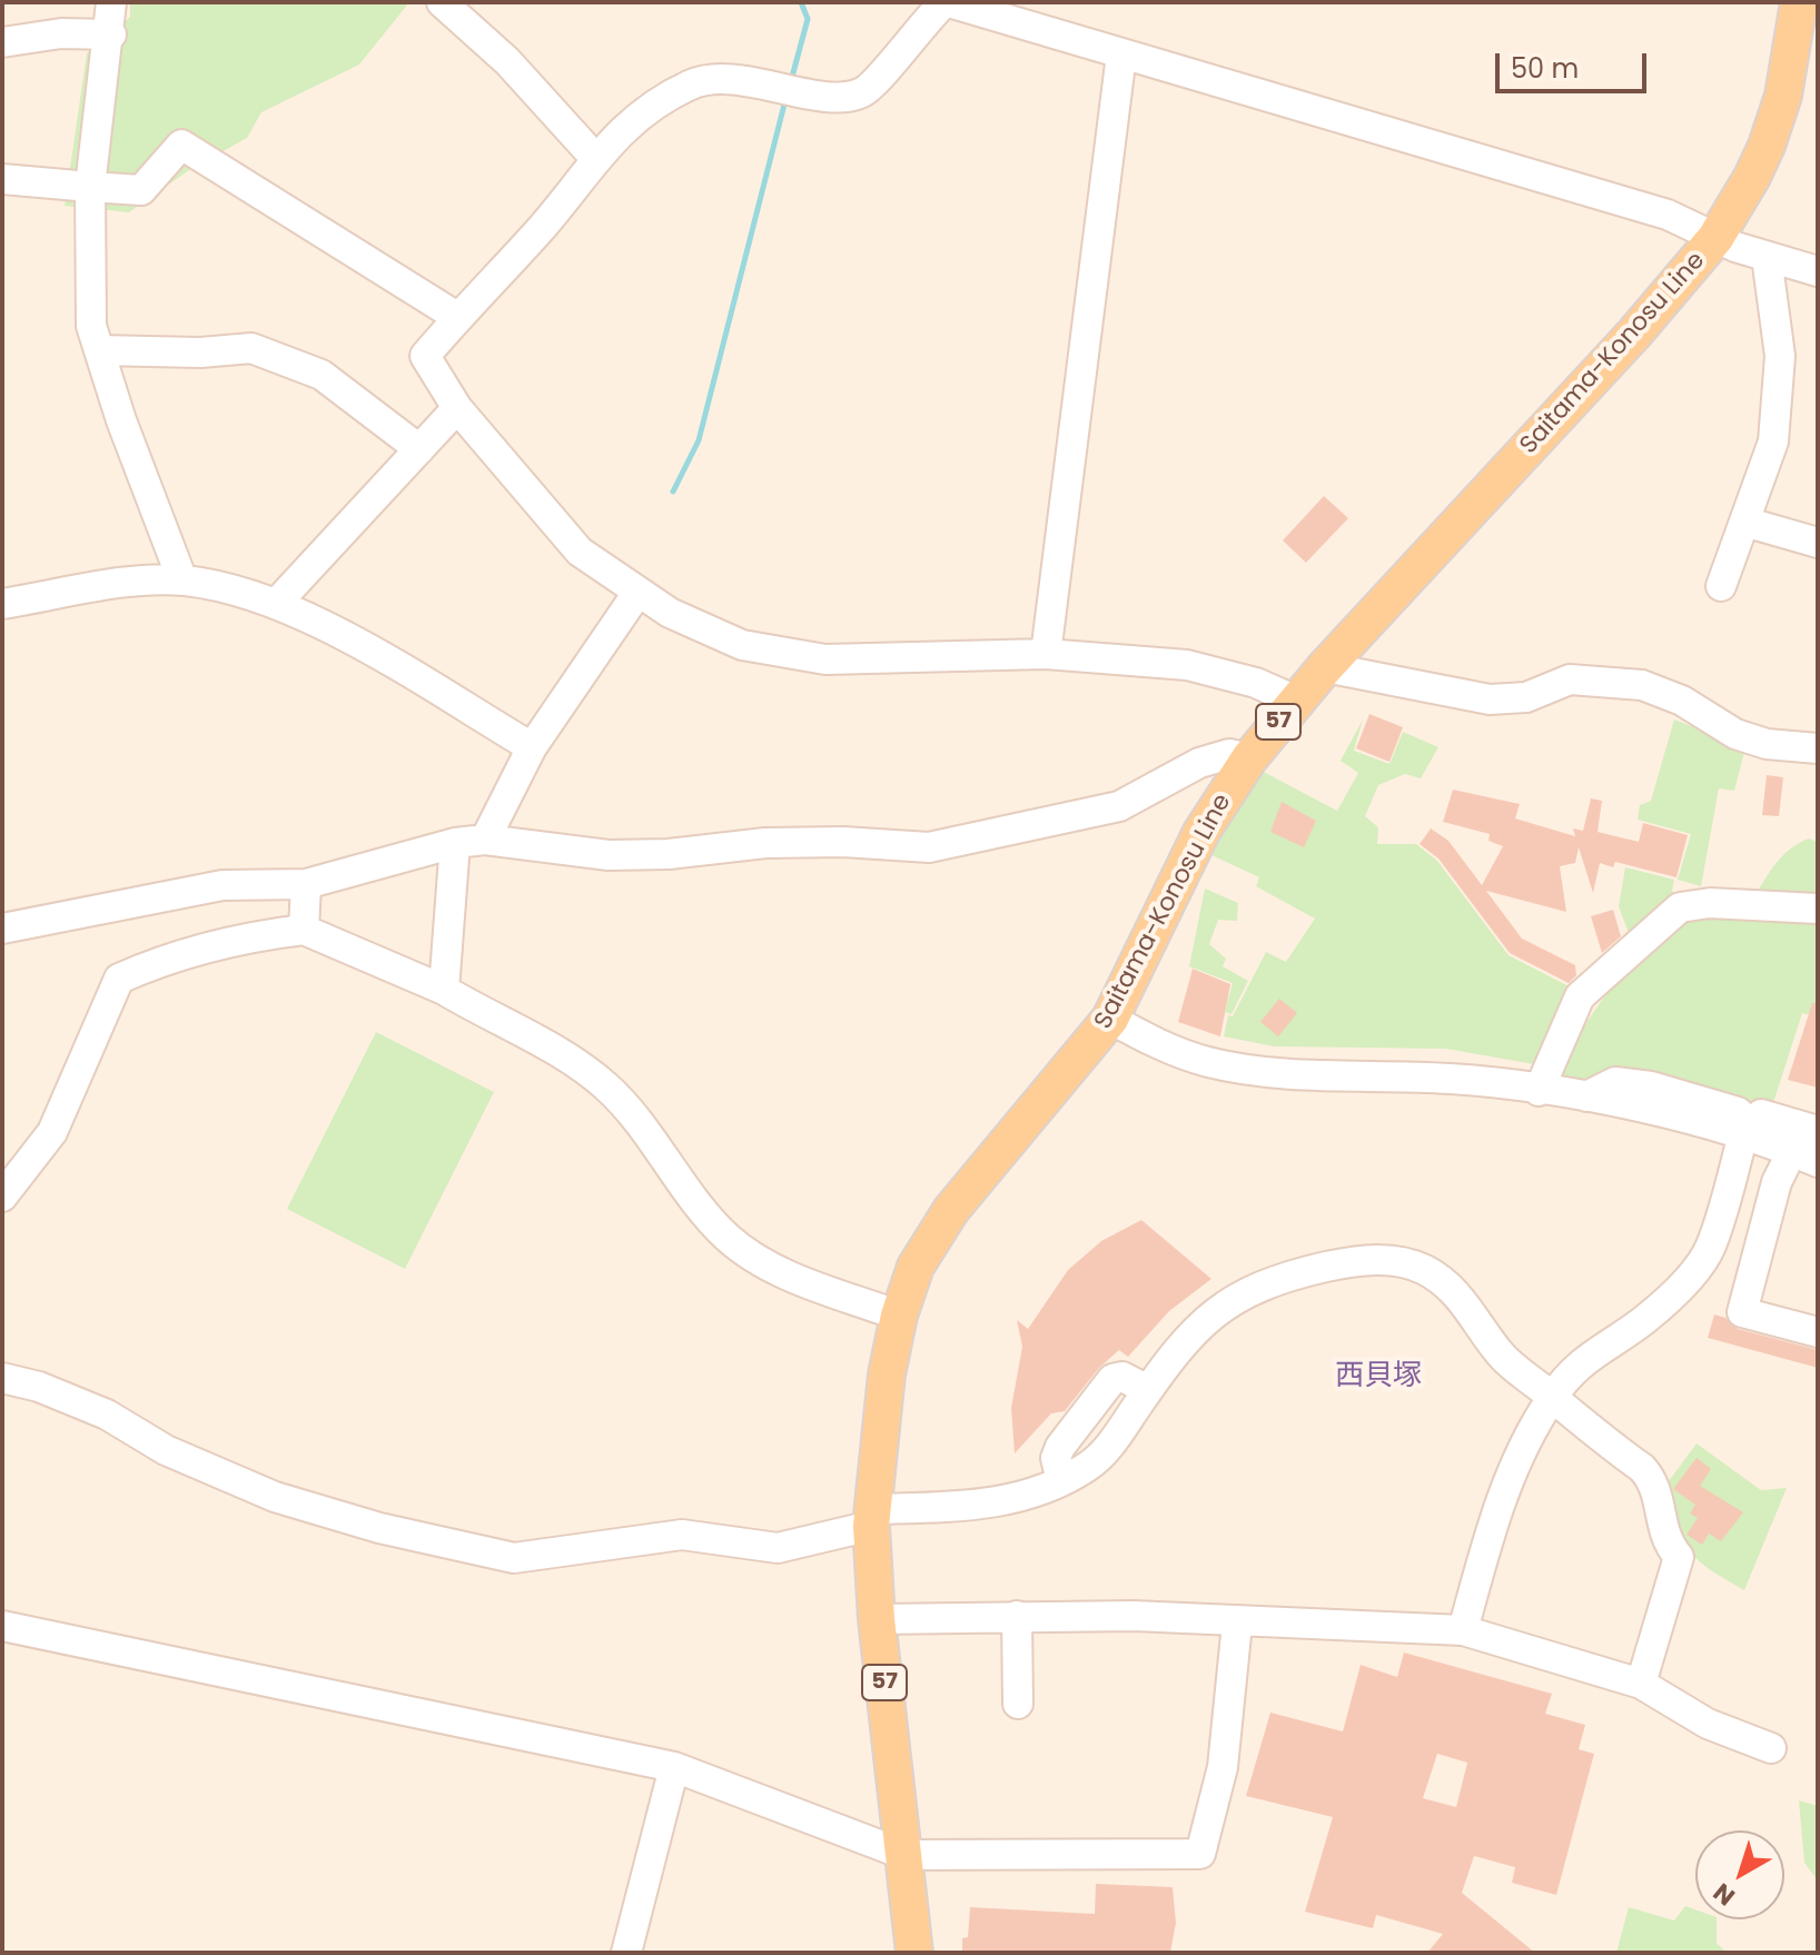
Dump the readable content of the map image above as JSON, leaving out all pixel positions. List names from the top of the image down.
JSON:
{
  "streets": {
    "main road": ["Saitama-Konosu Line", "57"]
  },
  "districts": ["西貝塚"],
  "scale_bar": "50 m",
  "north": "bottom left"
}
